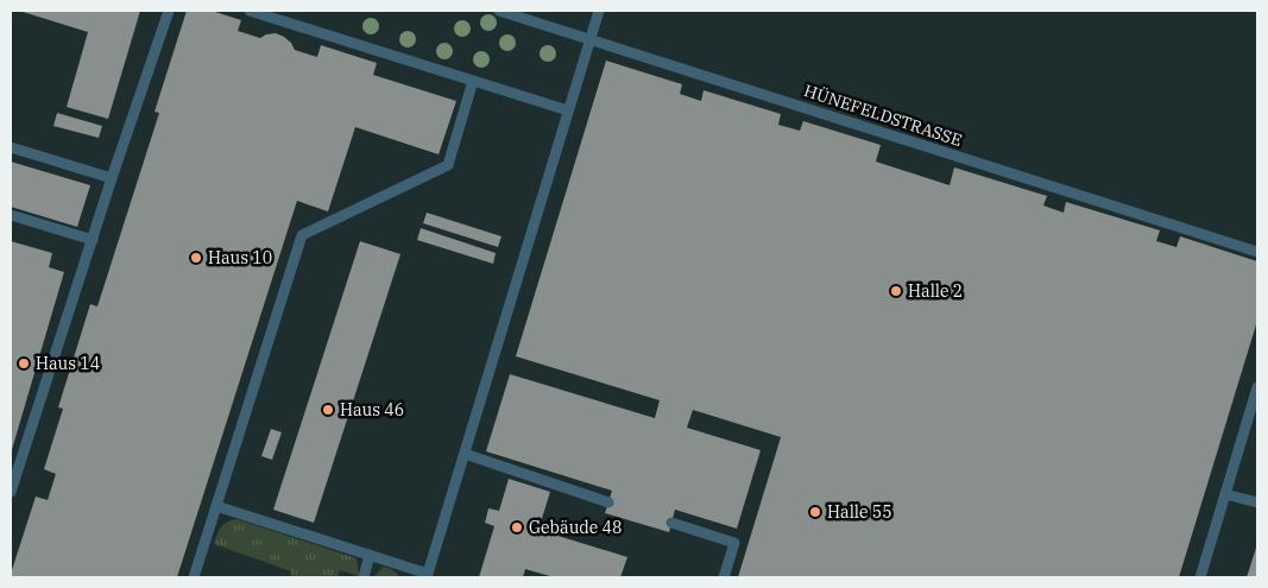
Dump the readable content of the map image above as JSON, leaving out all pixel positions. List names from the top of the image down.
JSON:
{
  "streets": {
    "lane": ["HÜNEFELDSTRASSE"]
  },
  "places": [
    "Haus 10",
    "Halle 2",
    "Haus 14",
    "Haus 46",
    "Halle 55",
    "Gebäude 48"
  ]
}
